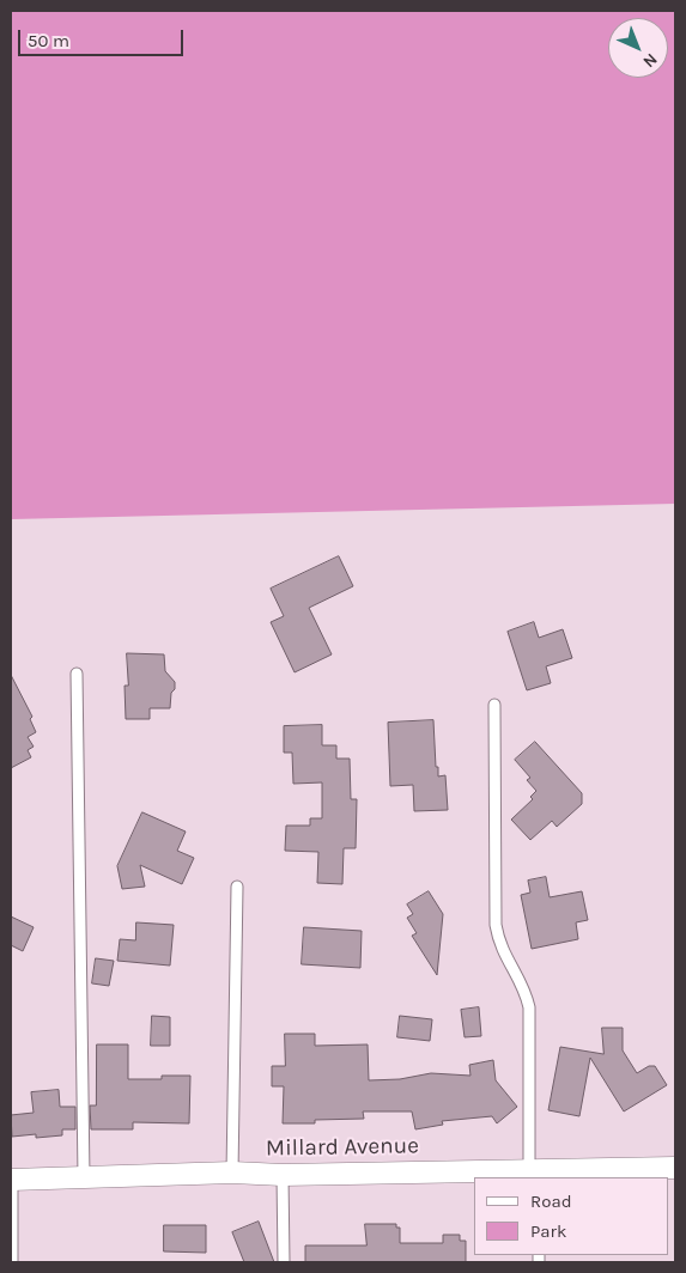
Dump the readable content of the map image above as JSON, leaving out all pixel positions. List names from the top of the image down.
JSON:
{
  "streets": {
    "street": ["Millard Avenue"]
  },
  "legend": ["Road", "Park"],
  "scale_bar": "50 m",
  "north": "bottom right"
}
